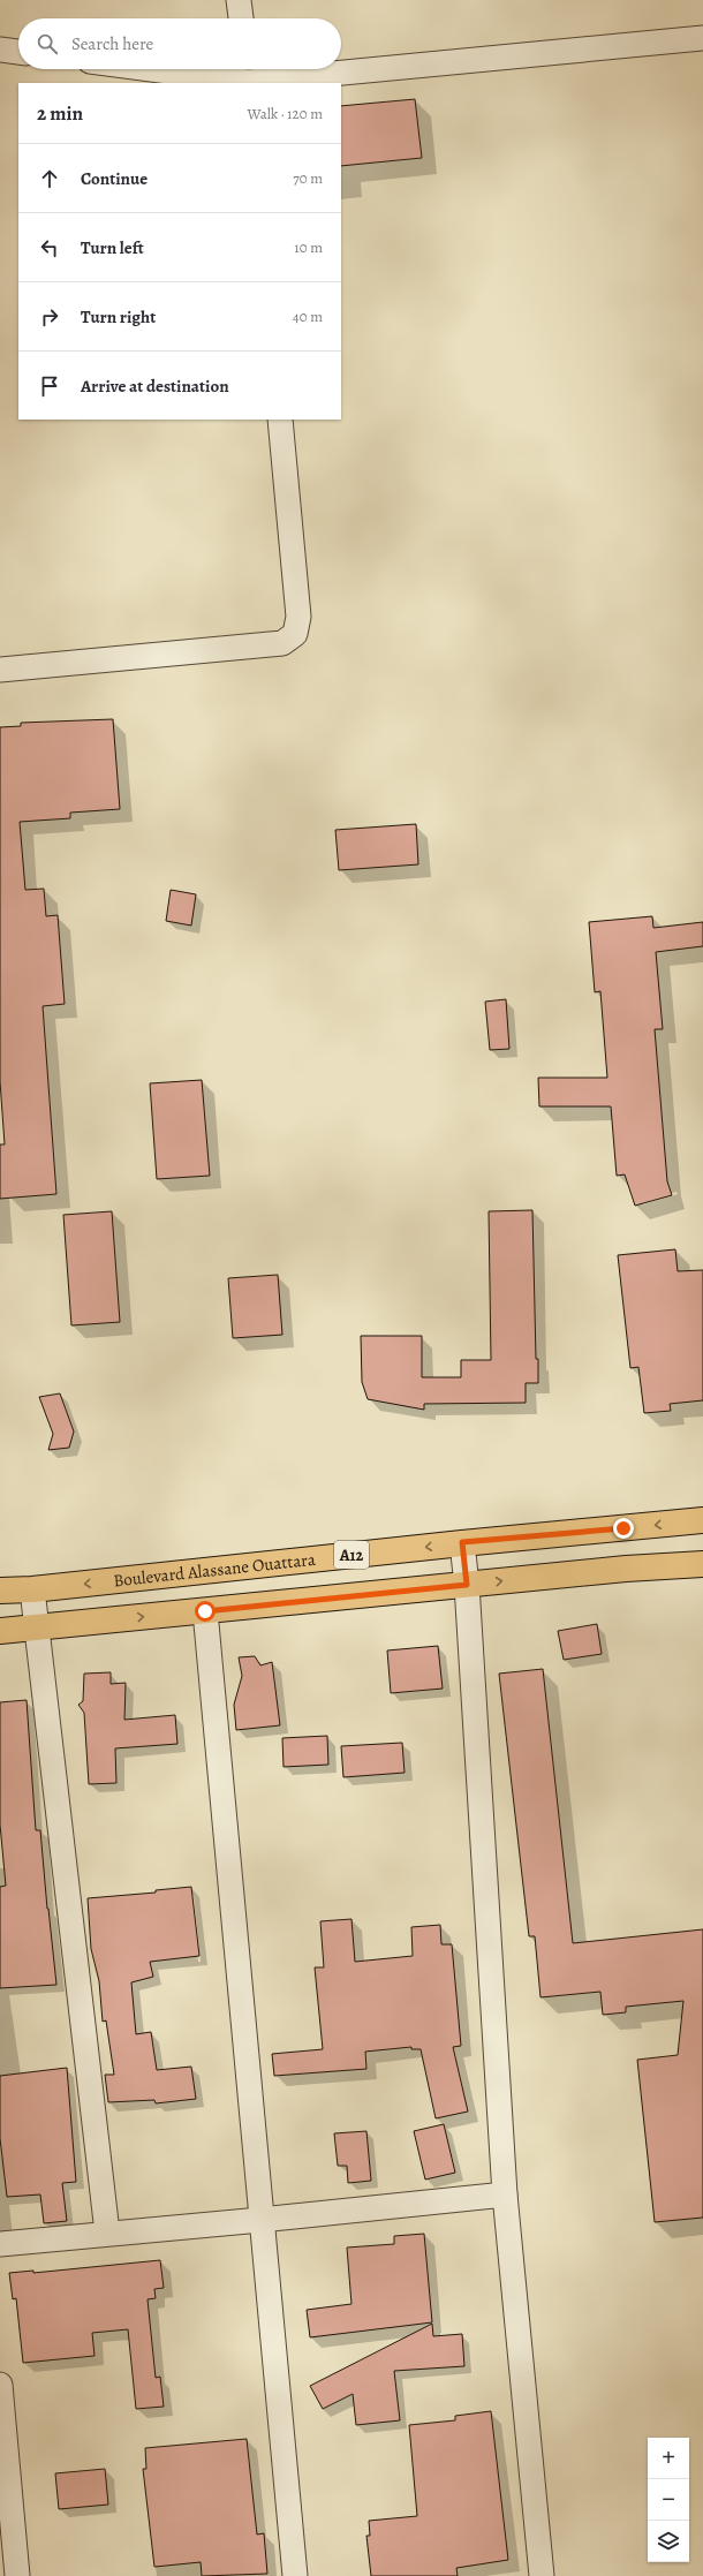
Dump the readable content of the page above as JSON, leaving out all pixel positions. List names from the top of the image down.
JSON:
{
  "streets": {
    "main road": ["A12", "Boulevard Alassane Ouattara"]
  },
  "page": {
    "search": "Search here",
    "heading": ["2 min", "Walk · 120 m"],
    "list": [
      ["Continue", "70 m"],
      ["Turn left", "10 m"],
      ["Turn right", "40 m"],
      "Arrive at destination"
    ],
    "map_buttons": ["+", "−"]
  }
}
